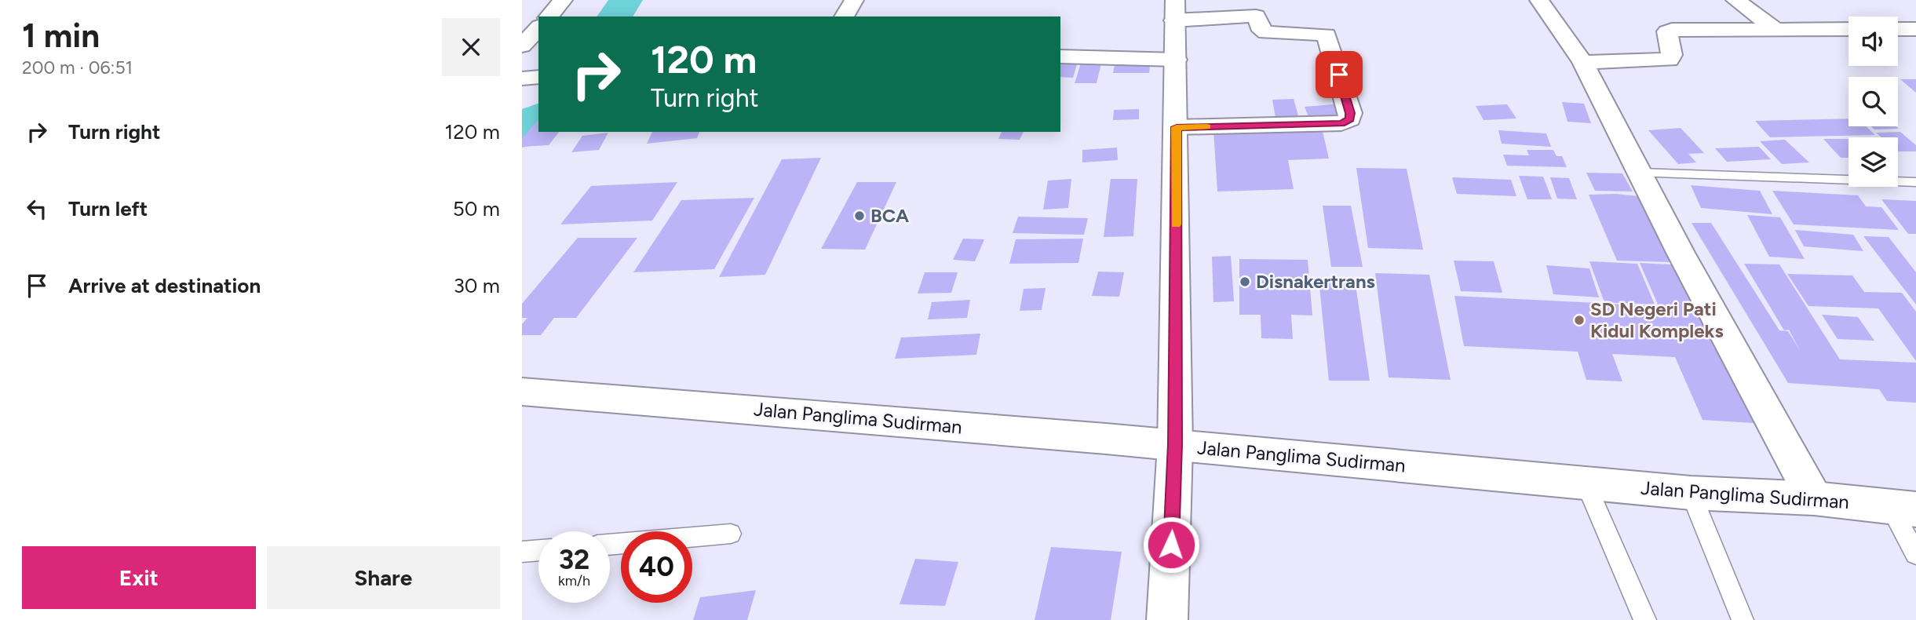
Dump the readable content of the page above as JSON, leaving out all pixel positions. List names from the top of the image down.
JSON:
{
  "streets": {
    "street": ["Jalan Panglima Sudirman"]
  },
  "places": ["BCA", "Disnakertrans", "SD Negeri Pati Kidul Kompleks"],
  "page": {
    "heading": ["1 min", "200 m · 06:51"],
    "turn": ["120 m", "Turn right"],
    "list": [
      {
        "name": "Turn right",
        "value": "120 m"
      },
      {
        "name": "Turn left",
        "value": "50 m"
      },
      {
        "name": "Arrive at destination",
        "value": "30 m"
      }
    ],
    "speed": "32 km/h",
    "limit": "40",
    "buttons": ["Exit", "Share"]
  }
}
